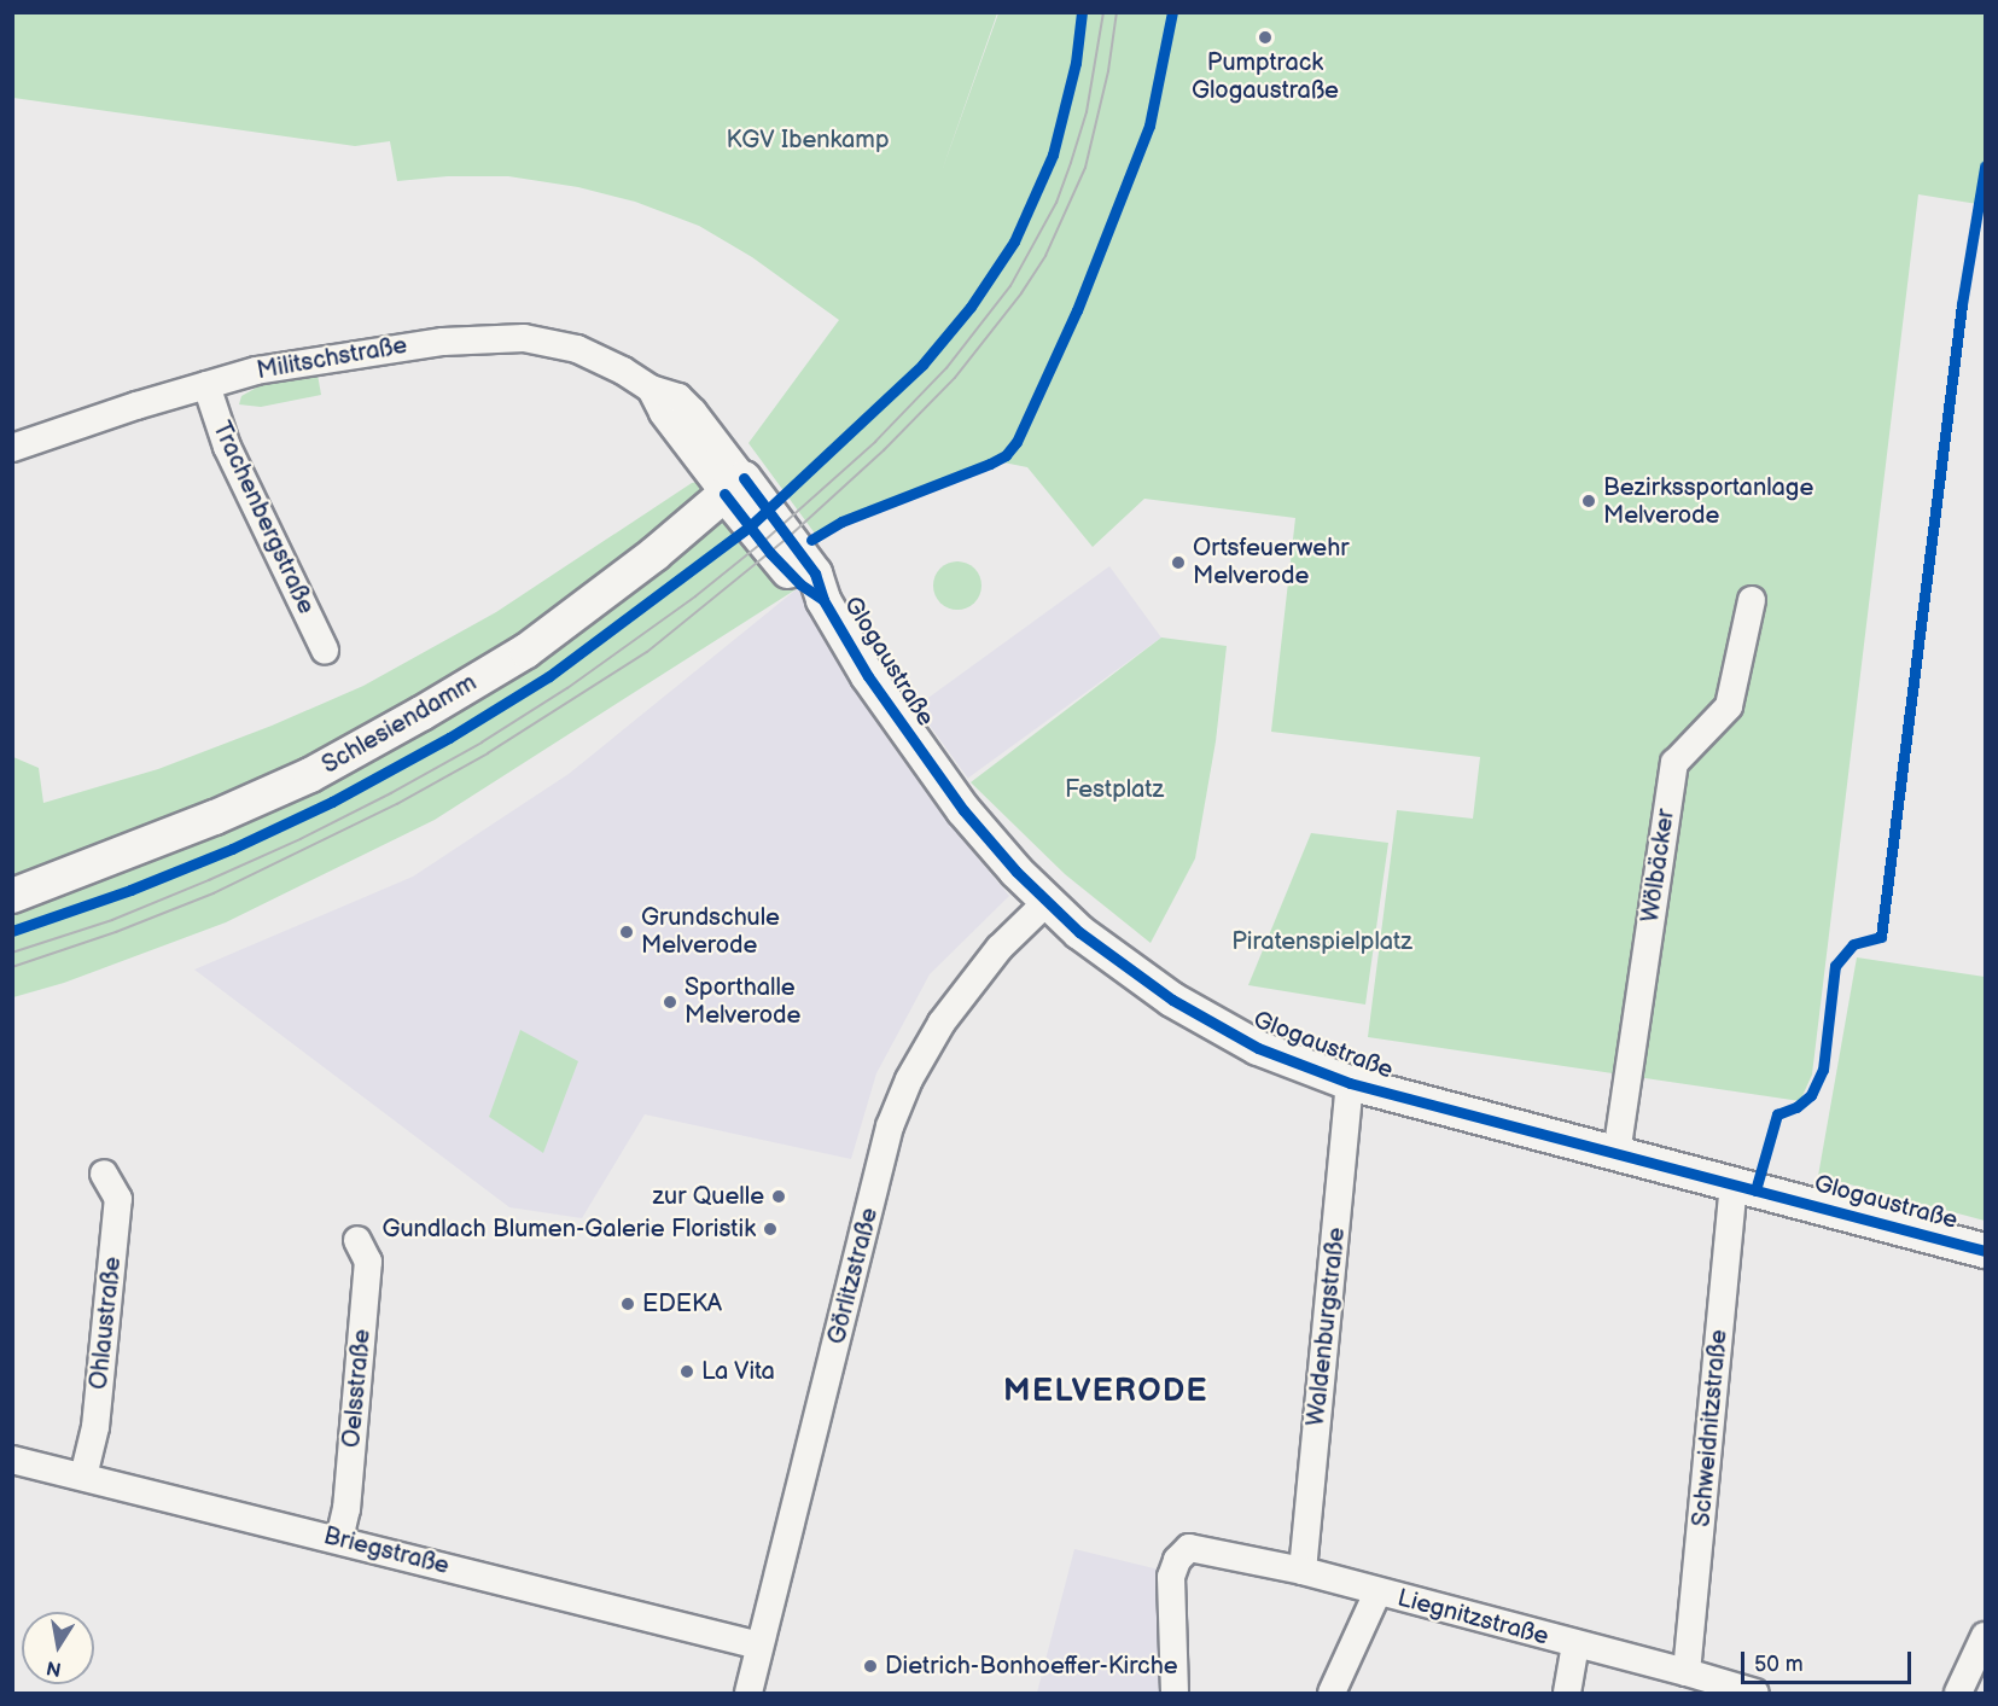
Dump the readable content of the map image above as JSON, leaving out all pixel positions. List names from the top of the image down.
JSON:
{
  "streets": {
    "street": [
      "Militschstraße",
      "Trachenbergstraße",
      "Glogaustraße",
      "Schlesiendamm",
      "Wölbäcker",
      "Görlitzstraße",
      "Ohlaustraße",
      "Waldenburgstraße",
      "Oelsstraße",
      "Schweidnitzstraße",
      "Briegstraße",
      "Liegnitzstraße"
    ]
  },
  "crossings": [
    ["Militschstraße", "Trachenbergstraße"],
    ["Militschstraße", "Glogaustraße"],
    ["Militschstraße", "Schlesiendamm"],
    ["Glogaustraße", "Schlesiendamm"],
    ["Glogaustraße", "Wölbäcker"],
    ["Glogaustraße", "Görlitzstraße"],
    ["Glogaustraße", "Waldenburgstraße"],
    ["Glogaustraße", "Schweidnitzstraße"],
    ["Görlitzstraße", "Briegstraße"],
    ["Ohlaustraße", "Briegstraße"],
    ["Waldenburgstraße", "Liegnitzstraße"],
    ["Oelsstraße", "Briegstraße"],
    ["Schweidnitzstraße", "Liegnitzstraße"]
  ],
  "districts": ["MELVERODE"],
  "parks": ["KGV Ibenkamp", "Festplatz", "Piratenspielplatz"],
  "places": [
    "Pumptrack Glogaustraße",
    "Bezirkssportanlage Melverode",
    "Ortsfeuerwehr Melverode",
    "Grundschule Melverode",
    "Sporthalle Melverode",
    "zur Quelle",
    "Gundlach Blumen-Galerie Floristik",
    "EDEKA",
    "La Vita",
    "Dietrich-Bonhoeffer-Kirche"
  ],
  "scale_bar": "50 m",
  "north": "bottom"
}
